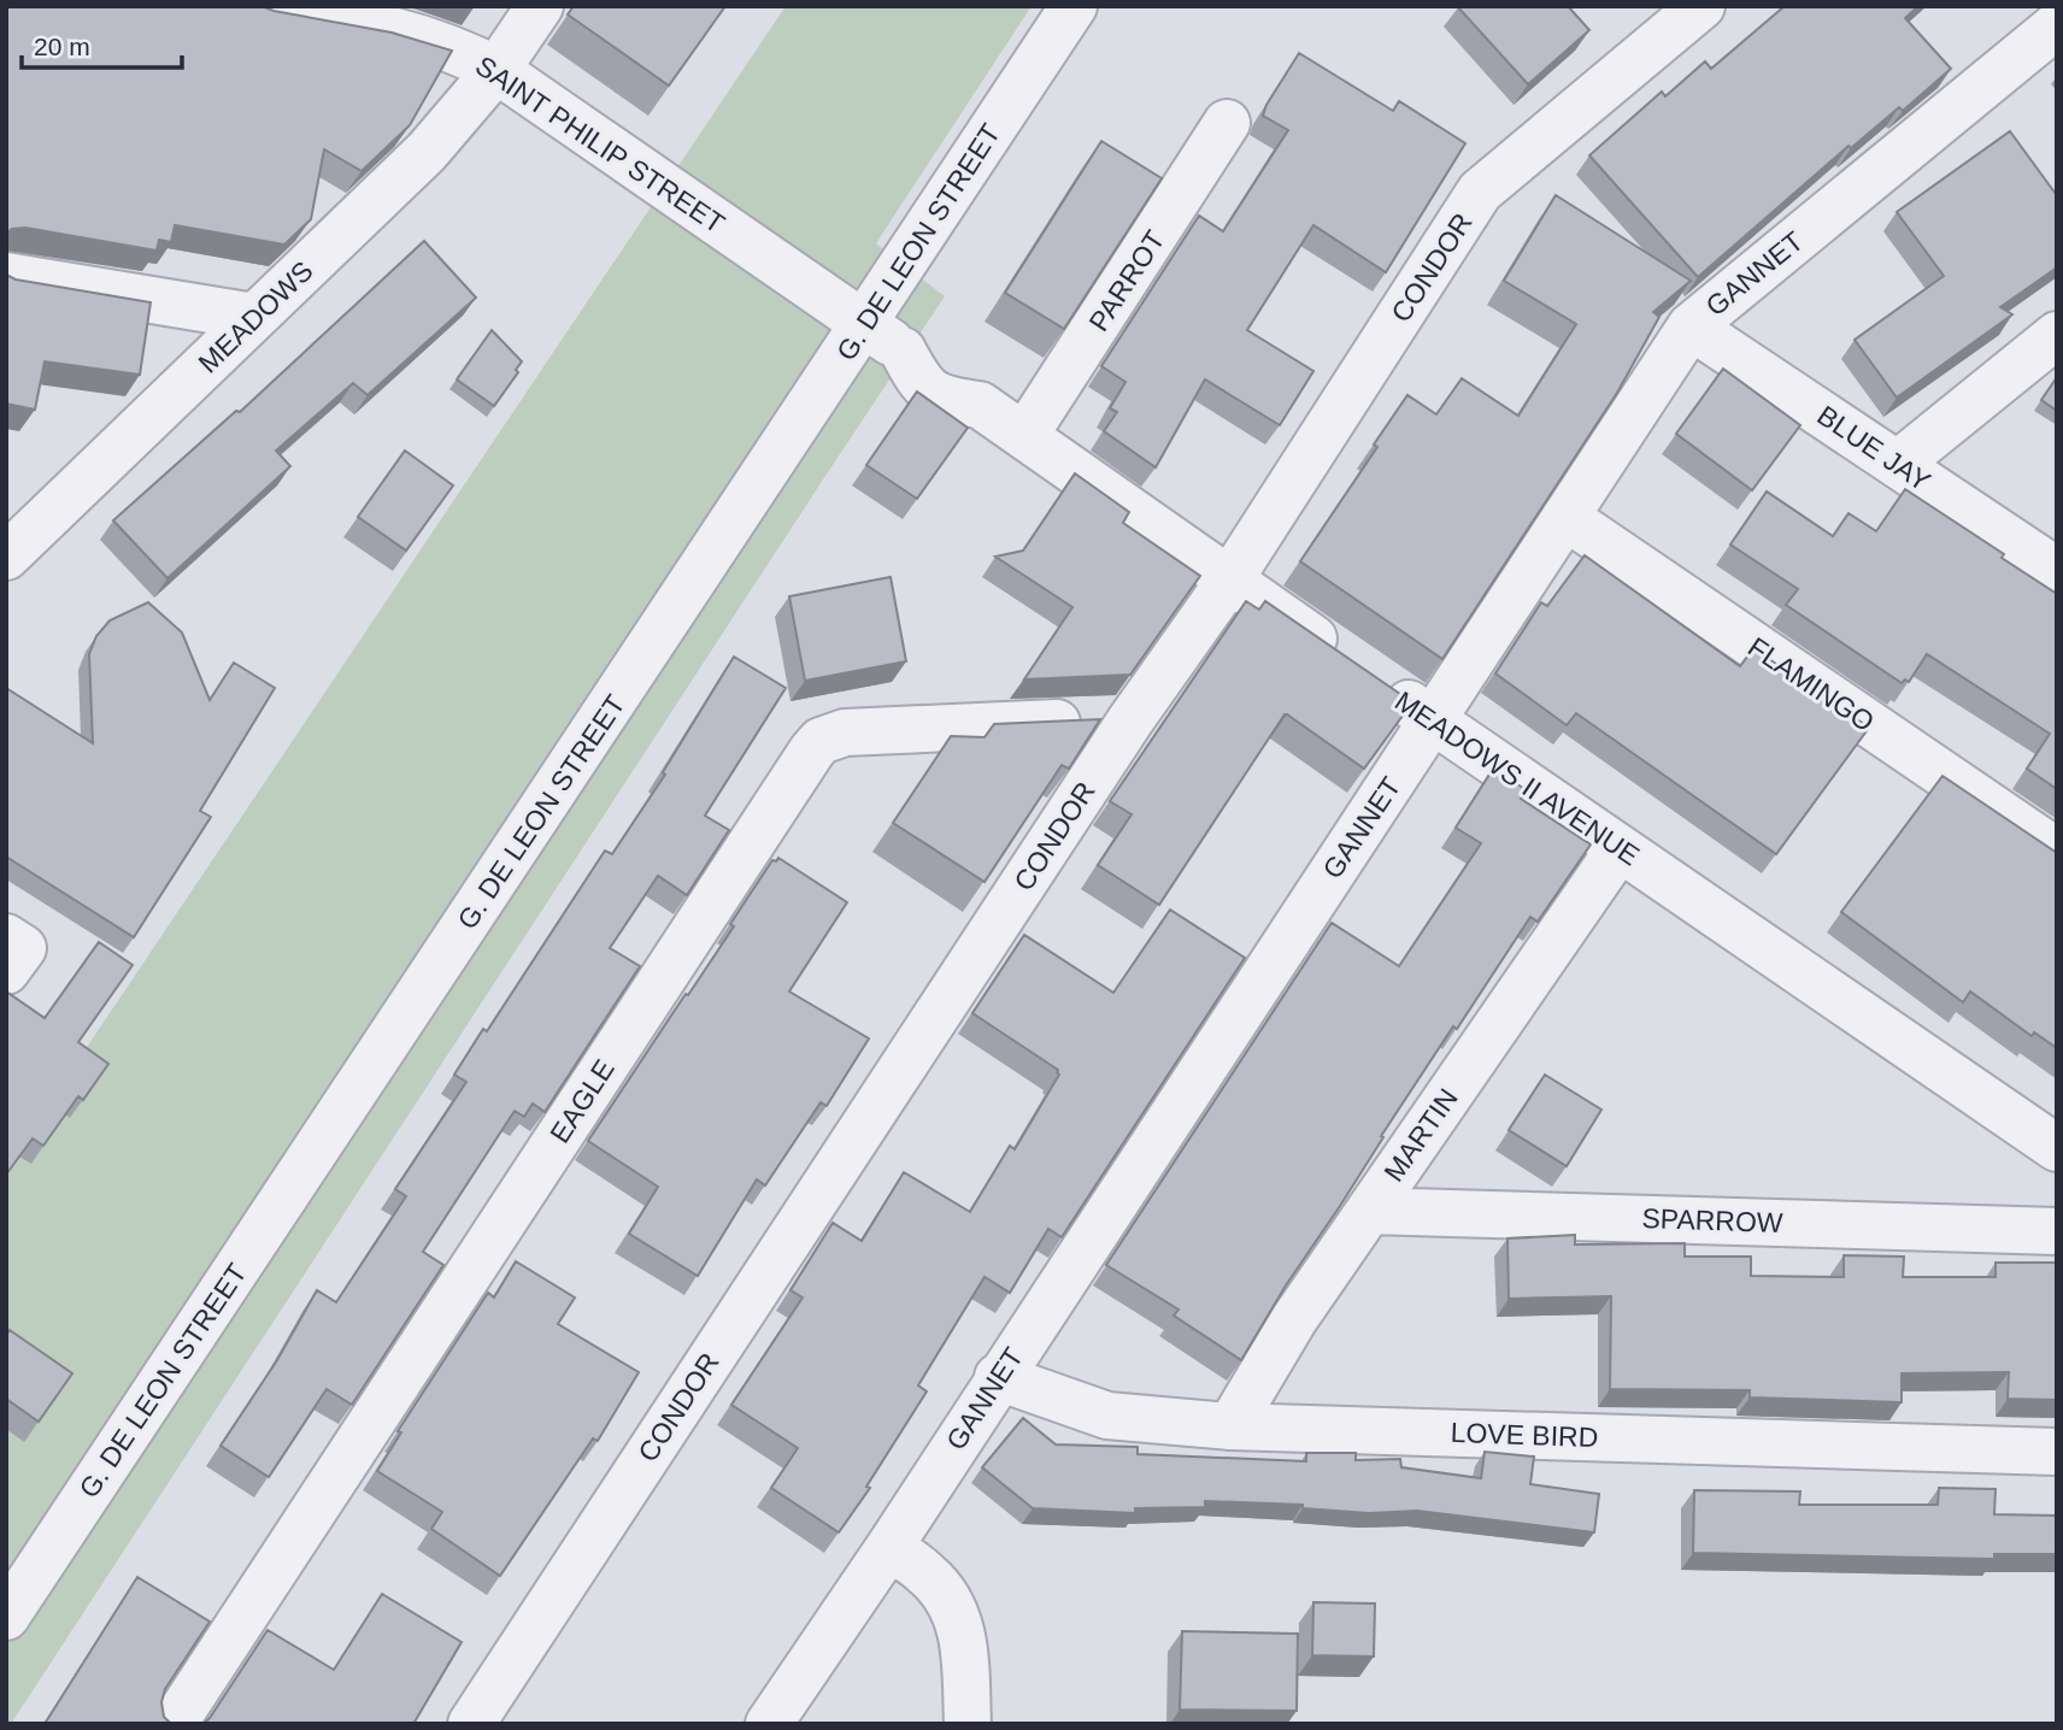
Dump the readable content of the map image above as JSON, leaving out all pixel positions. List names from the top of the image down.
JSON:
{
  "streets": {
    "street": [
      "SAINT PHILIP STREET",
      "G. DE LEON STREET",
      "CONDOR",
      "GANNET",
      "PARROT",
      "MEADOWS",
      "BLUE JAY",
      "FLAMINGO",
      "MEADOWS II AVENUE",
      "EAGLE",
      "MARTIN",
      "SPARROW",
      "LOVE BIRD"
    ]
  },
  "crossings": [
    ["SAINT PHILIP STREET", "G. DE LEON STREET"],
    ["SAINT PHILIP STREET", "MEADOWS"],
    ["SAINT PHILIP STREET", "MEADOWS II AVENUE"],
    ["G. DE LEON STREET", "MEADOWS II AVENUE"],
    ["CONDOR", "MEADOWS II AVENUE"],
    ["CONDOR", "EAGLE"],
    ["GANNET", "BLUE JAY"],
    ["GANNET", "FLAMINGO"],
    ["GANNET", "MEADOWS II AVENUE"],
    ["GANNET", "LOVE BIRD"],
    ["PARROT", "MEADOWS II AVENUE"],
    ["MEADOWS II AVENUE", "MARTIN"],
    ["MARTIN", "SPARROW"],
    ["MARTIN", "LOVE BIRD"]
  ],
  "scale_bar": "20 m"
}
